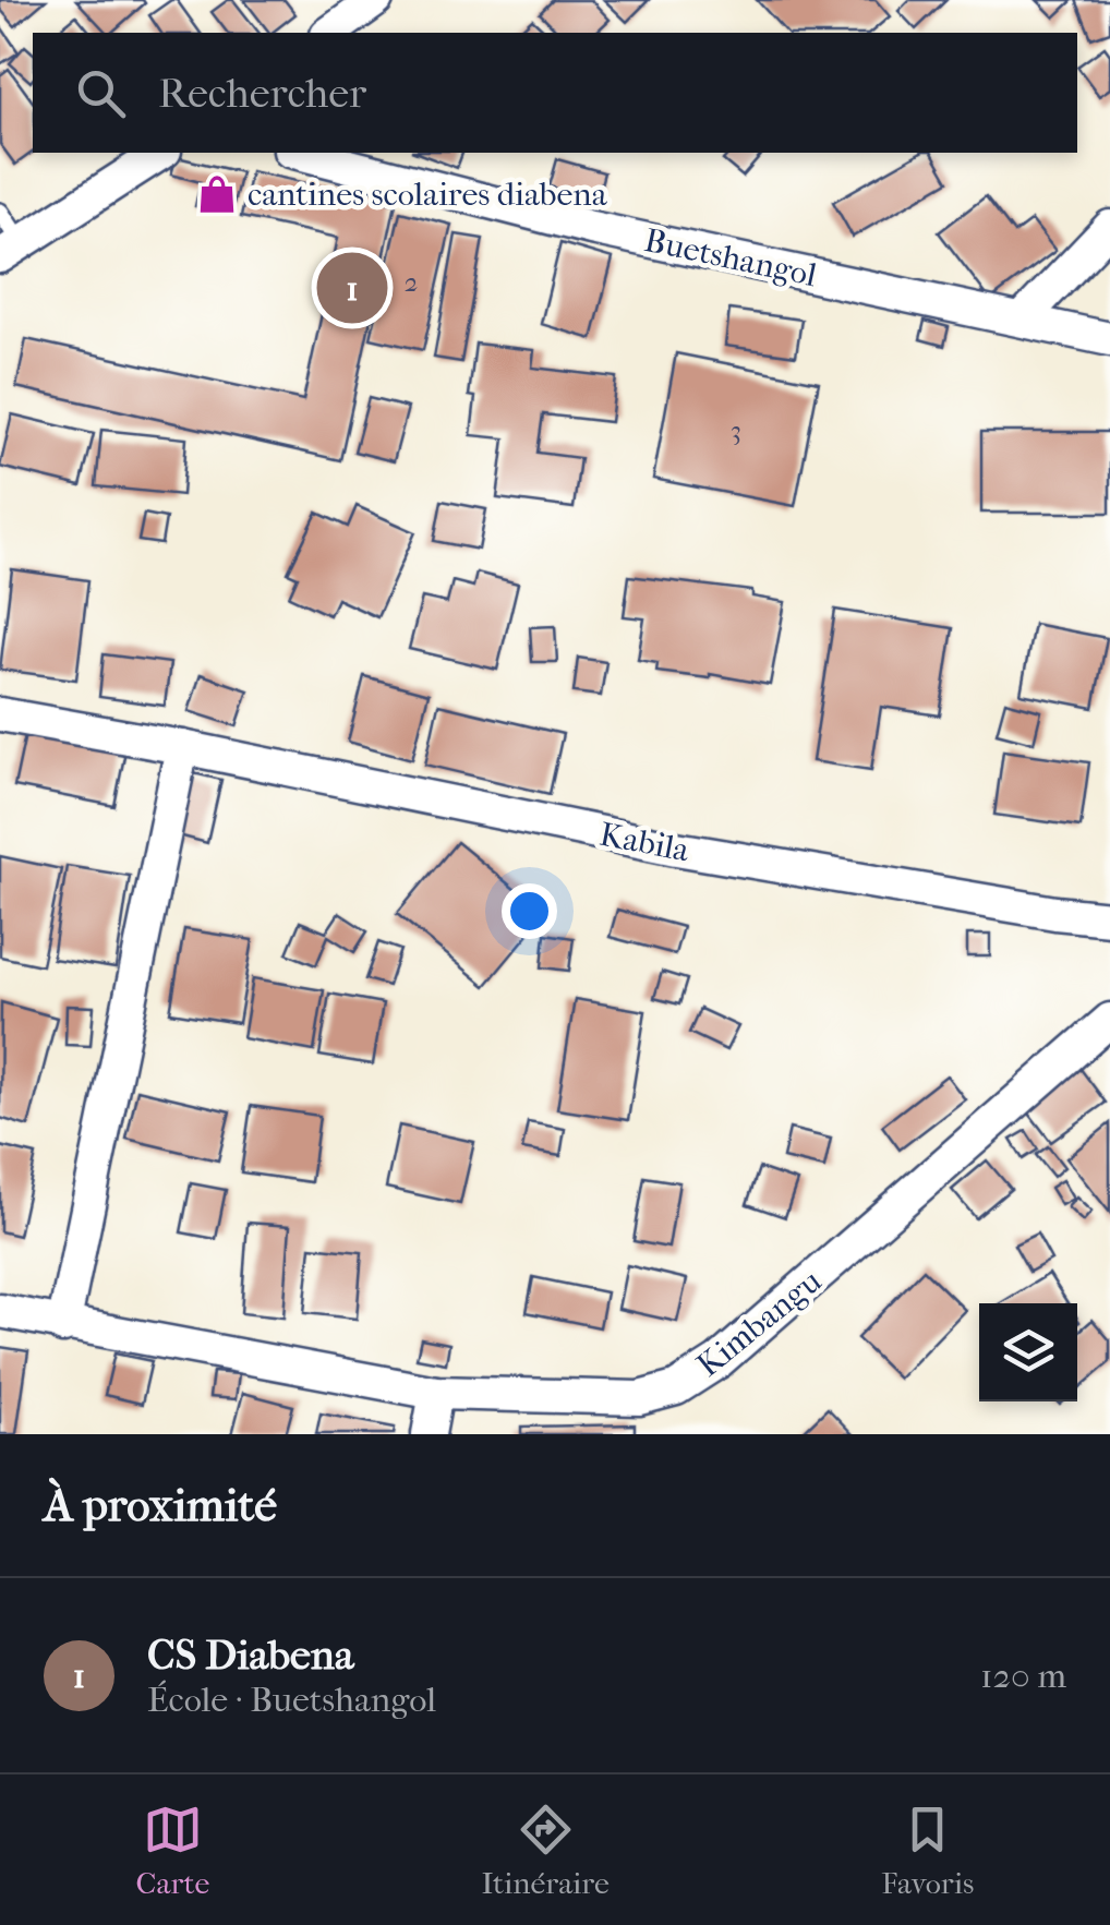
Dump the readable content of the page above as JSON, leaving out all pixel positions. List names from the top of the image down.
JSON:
{
  "streets": {
    "street": ["Buetshangol", "Kabila", "Kimbangu"]
  },
  "places": {
    "shop": ["cantines scolaires diabena"]
  },
  "house_numbers": ["2", "3"],
  "page": {
    "search": "Rechercher",
    "pins": "1",
    "heading": "À proximité",
    "list": [
      {
        "mark": "1",
        "name": "CS Diabena",
        "note": "École · Buetshangol",
        "value": "120 m"
      }
    ],
    "nav": ["Carte", "Itinéraire", "Favoris"]
  }
}
